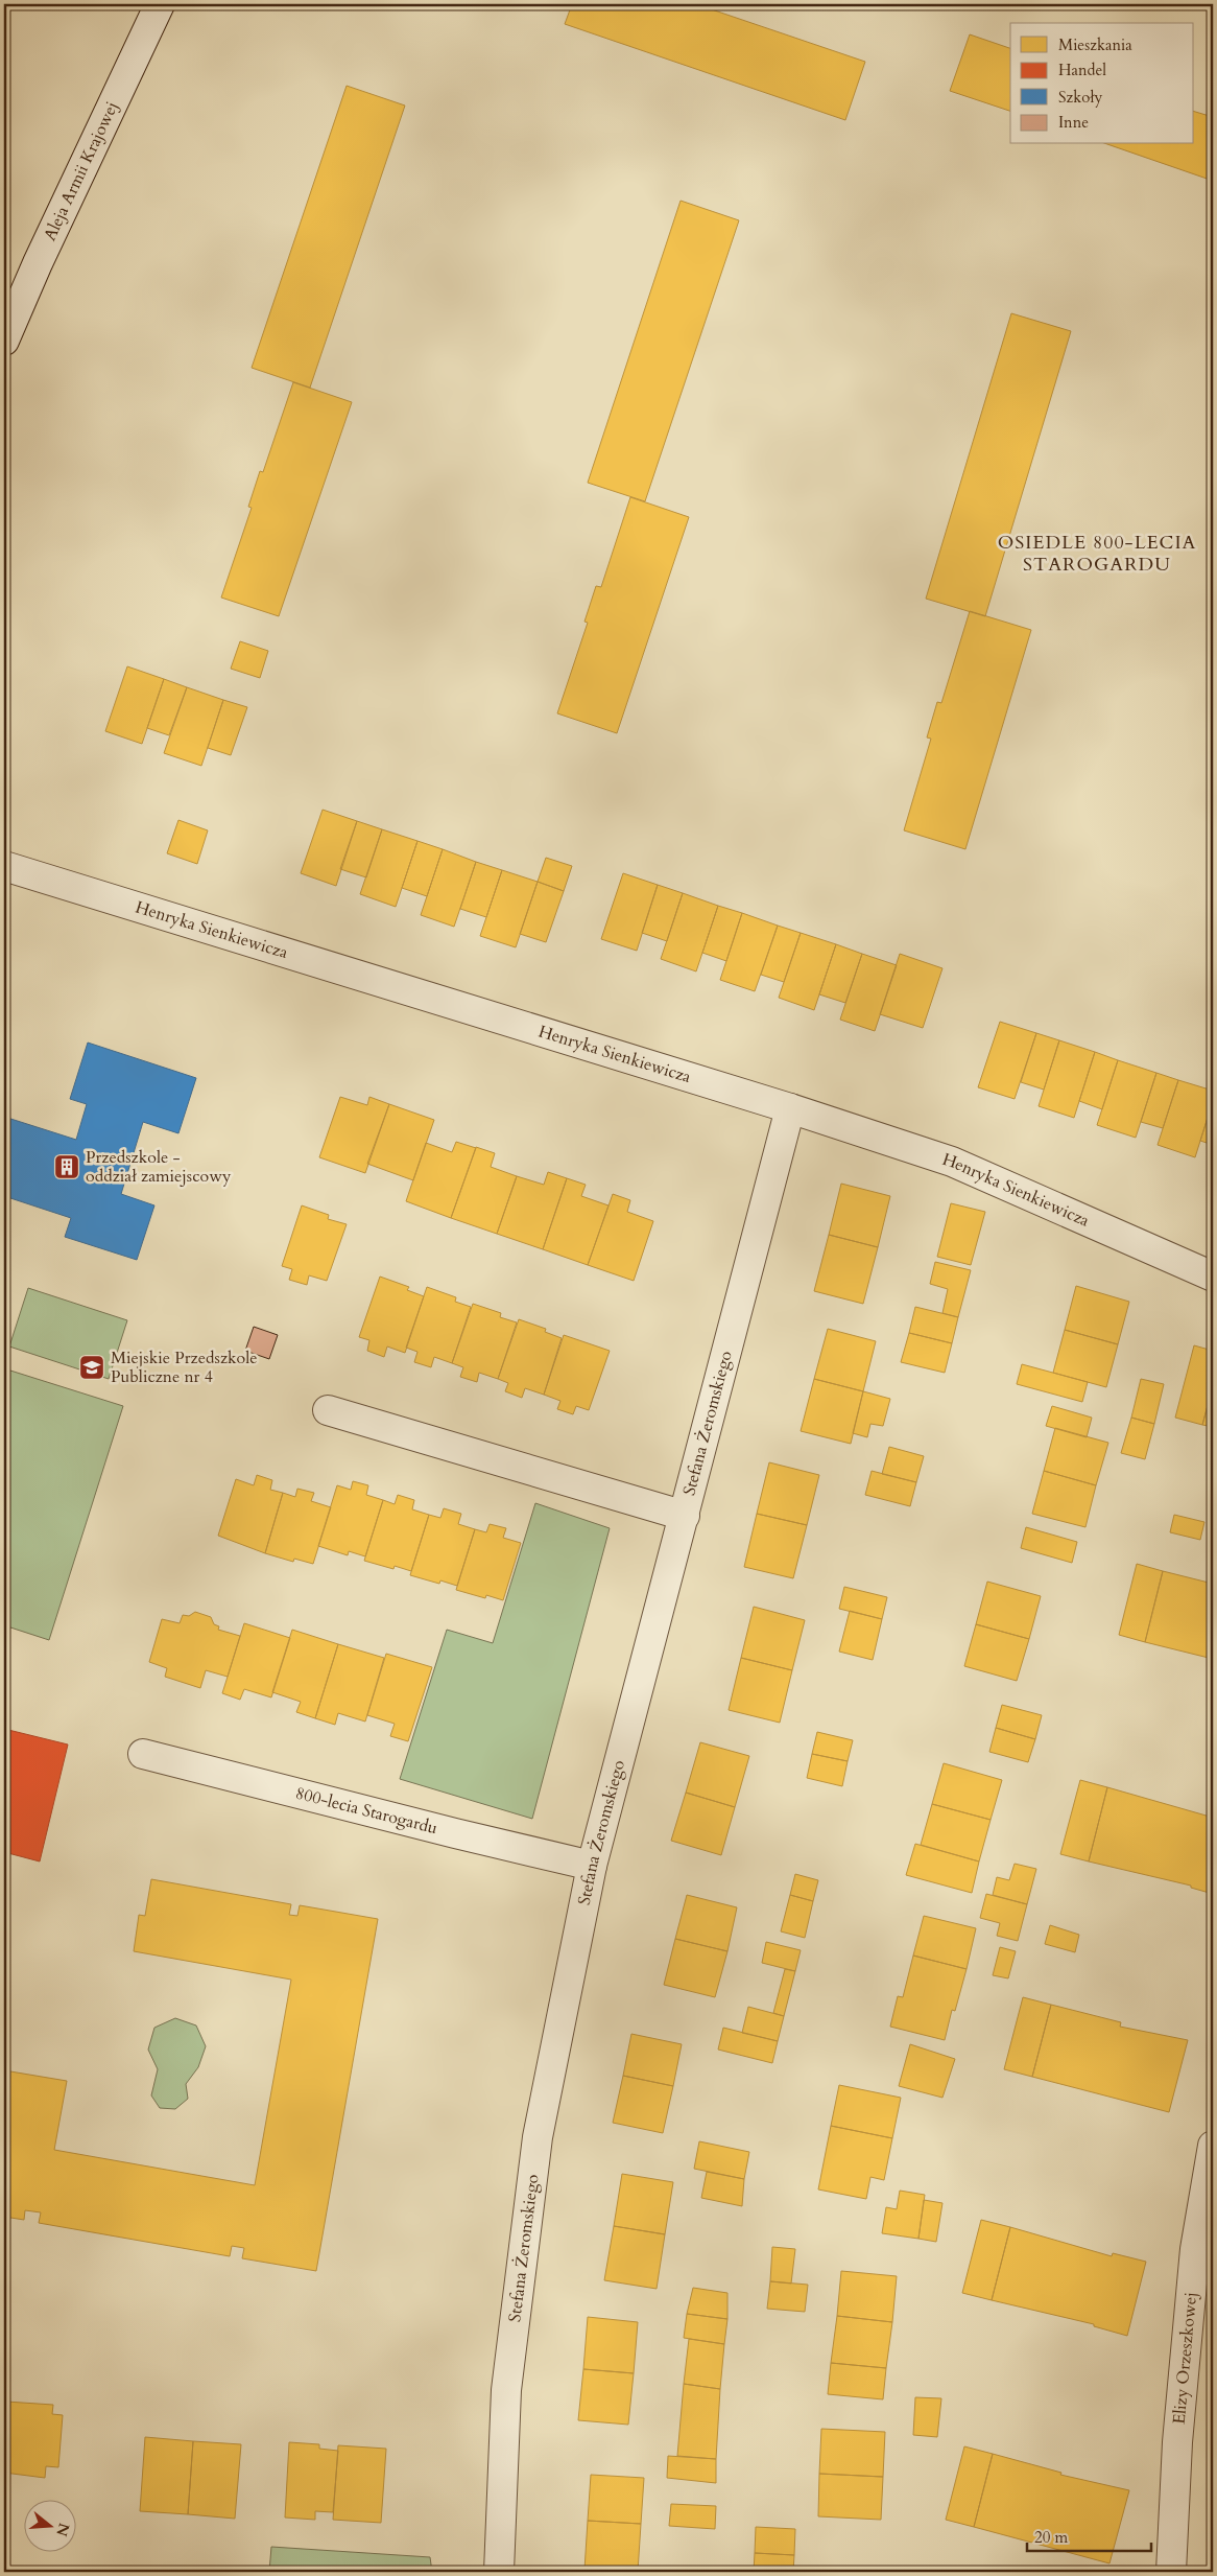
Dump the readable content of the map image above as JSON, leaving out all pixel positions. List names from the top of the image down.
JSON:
{
  "streets": {
    "street": [
      "Aleja Armii Krajowej",
      "Henryka Sienkiewicza",
      "Stefana Żeromskiego",
      "800-lecia Starogardu",
      "Elizy Orzeszkowej"
    ]
  },
  "crossings": [
    ["Henryka Sienkiewicza", "Stefana Żeromskiego"],
    ["Stefana Żeromskiego", "800-lecia Starogardu"]
  ],
  "districts": ["OSIEDLE 800-LECIA STAROGARDU"],
  "places": {
    "building": ["Przedszkole - oddział zamiejscowy"],
    "school or university": ["Miejskie Przedszkole Publiczne nr 4"]
  },
  "legend": [
    "Mieszkania",
    "Handel",
    "Szkoły",
    "Inne"
  ],
  "scale_bar": "20 m",
  "north": "right"
}
